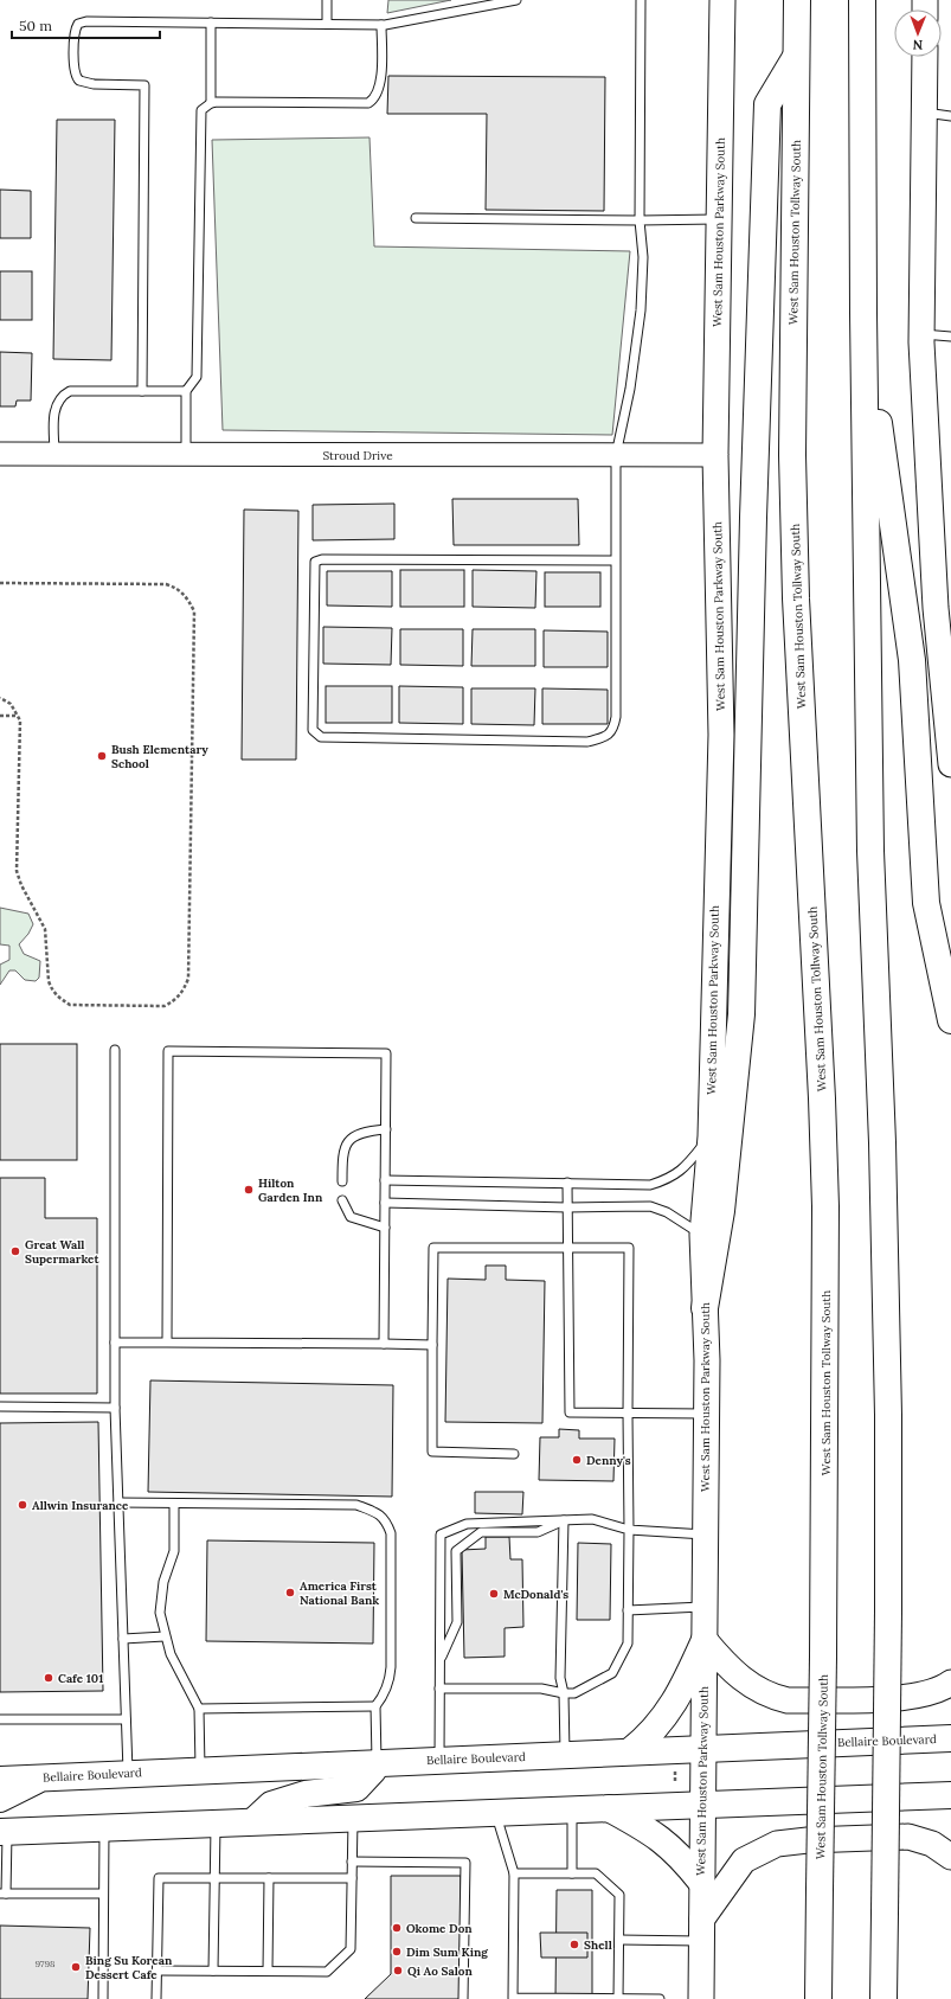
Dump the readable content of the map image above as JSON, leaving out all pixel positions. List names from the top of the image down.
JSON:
{
  "streets": {
    "main road": ["West Sam Houston Parkway South", "West Sam Houston Tollway South", "Bellaire Boulevard"],
    "street": ["Stroud Drive"]
  },
  "crossings": [
    ["West Sam Houston Parkway South", "Stroud Drive"],
    ["West Sam Houston Parkway South", "Bellaire Boulevard"]
  ],
  "places": [
    "Bush Elementary School",
    "Hilton Garden Inn",
    "Great Wall Supermarket",
    "Denny's",
    "Allwin Insurance",
    "America First National Bank",
    "McDonald's",
    "Cafe 101",
    "Okome Don",
    "Shell",
    "Dim Sum King",
    "Bing Su Korean Dessert Cafe",
    "Qi Ao Salon"
  ],
  "house_numbers": ["9798"],
  "scale_bar": "50 m",
  "north": "bottom"
}
